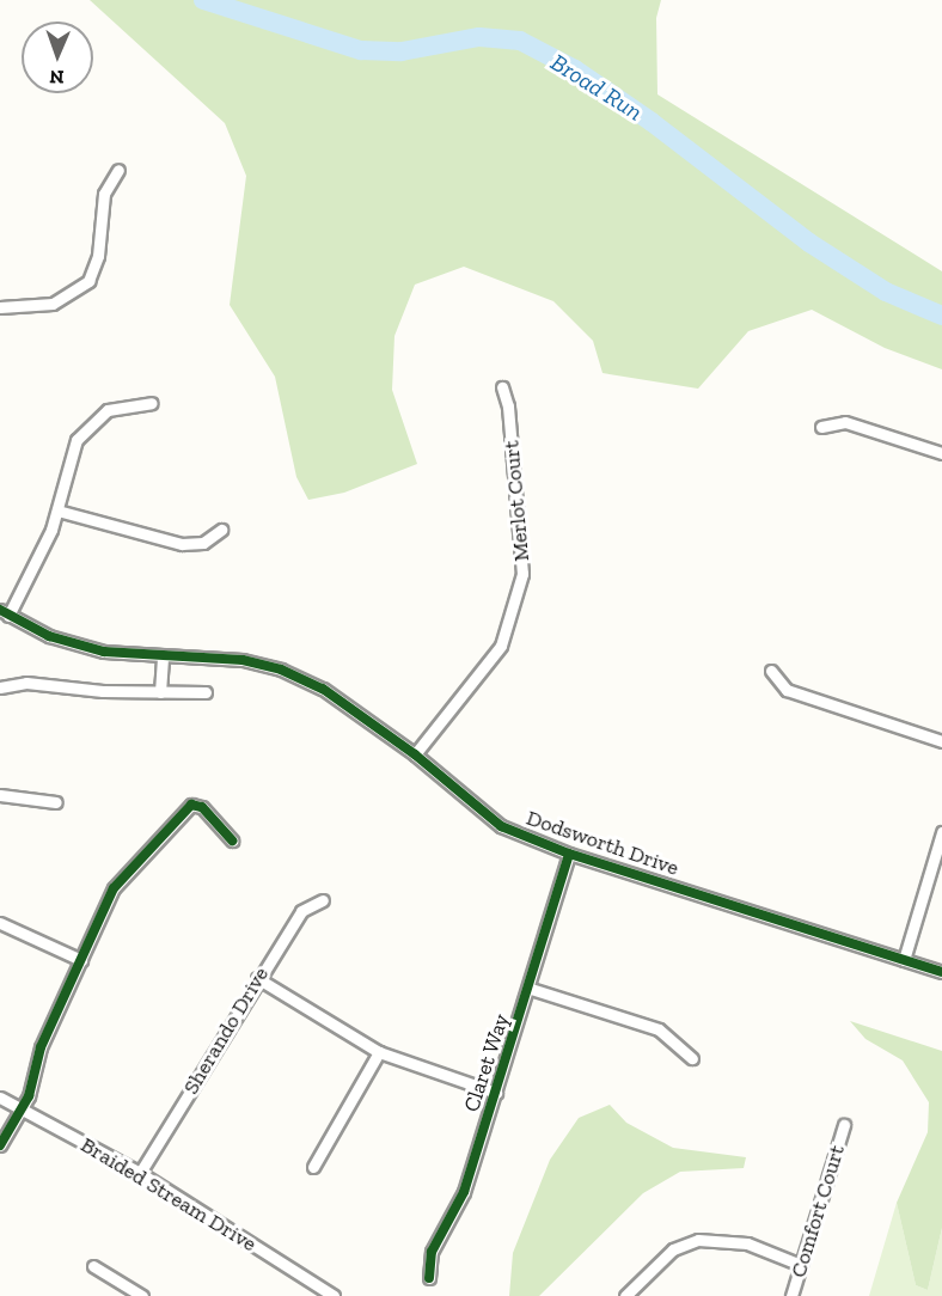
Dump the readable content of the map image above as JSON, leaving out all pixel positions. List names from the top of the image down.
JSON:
{
  "streets": {
    "street": [
      "Merlot Court",
      "Dodsworth Drive",
      "Sherando Drive",
      "Claret Way",
      "Braided Stream Drive",
      "Comfort Court"
    ]
  },
  "crossings": [
    ["Merlot Court", "Dodsworth Drive"],
    ["Dodsworth Drive", "Claret Way"],
    ["Sherando Drive", "Braided Stream Drive"]
  ],
  "water": ["Broad Run"],
  "north": "bottom"
}
